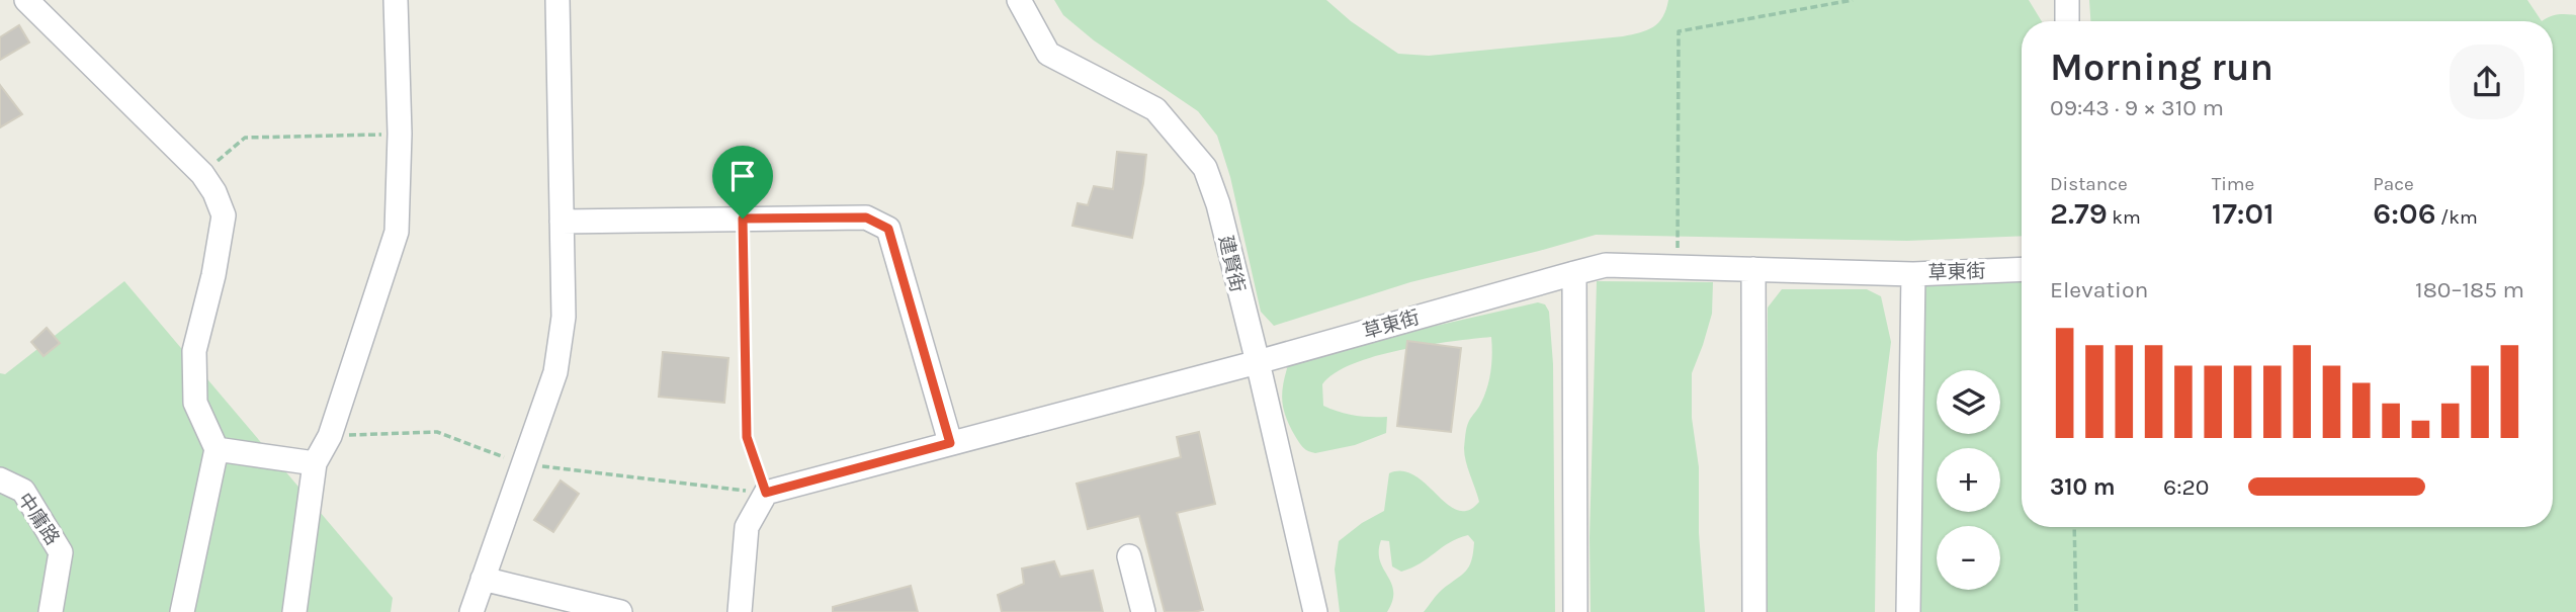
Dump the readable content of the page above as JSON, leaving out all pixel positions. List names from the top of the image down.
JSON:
{
  "streets": {
    "street": ["建賢街", "草東街", "中庸路"]
  },
  "crossings": [
    ["建賢街", "草東街"]
  ],
  "page": {
    "heading": ["Morning run", "09:43 · 9 × 310 m"],
    "stats": [
      ["Distance", "2.79 km"],
      ["Time", "17:01"],
      ["Pace", "6:06 /km"]
    ],
    "chart": ["Elevation", "180–185 m"],
    "map_buttons": ["+", "−"],
    "list": [
      {
        "name": "310 m",
        "note": "6:20"
      }
    ]
  }
}
